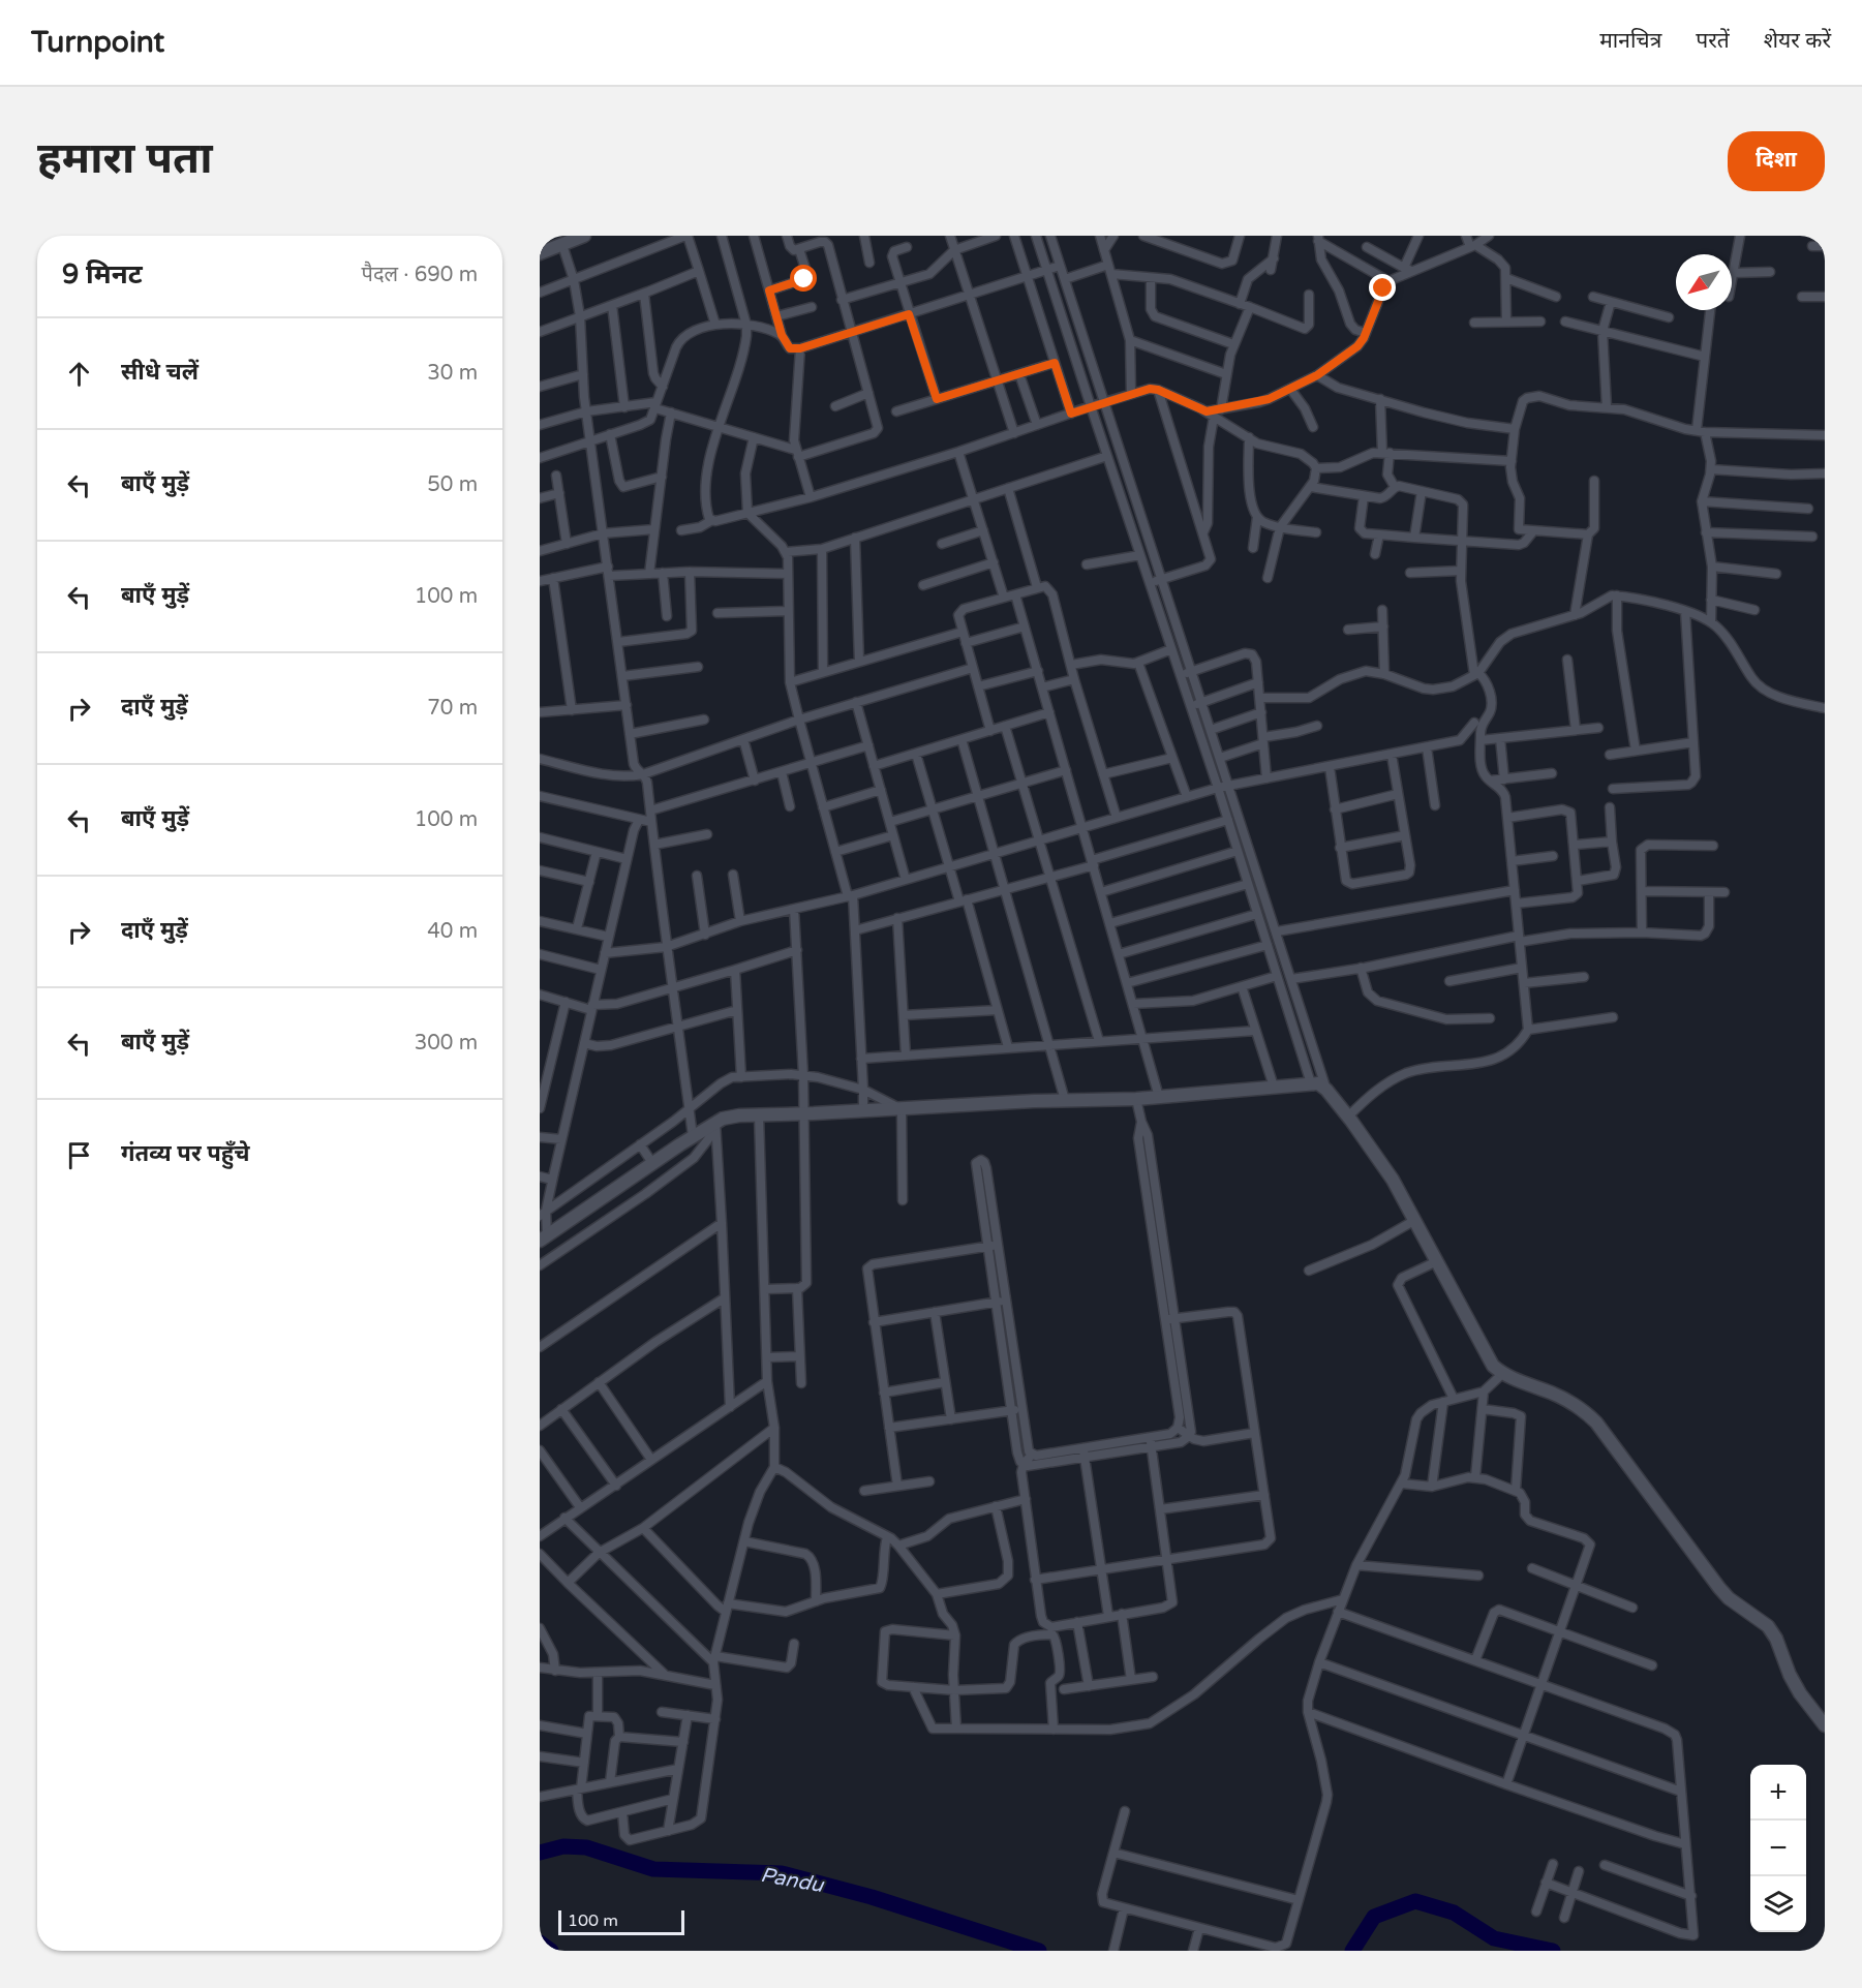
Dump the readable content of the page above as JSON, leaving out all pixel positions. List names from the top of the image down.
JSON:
{
  "water": ["Pandu"],
  "scale_bar": "100 m",
  "north": "bottom left",
  "page": {
    "header": "Turnpoint",
    "nav": ["मानचित्र", "परतें", "शेयर करें"],
    "buttons": "दिशा",
    "title": "हमारा पता",
    "heading": ["9 मिनट", "पैदल · 690 m"],
    "list": [
      ["सीधे चलें", "30 m"],
      ["बाएँ मुड़ें", "50 m"],
      ["बाएँ मुड़ें", "100 m"],
      ["दाएँ मुड़ें", "70 m"],
      ["बाएँ मुड़ें", "100 m"],
      ["दाएँ मुड़ें", "40 m"],
      ["बाएँ मुड़ें", "300 m"],
      "गंतव्य पर पहुँचे"
    ],
    "map_buttons": ["+", "−"],
    "scale": "100 m"
  }
}
